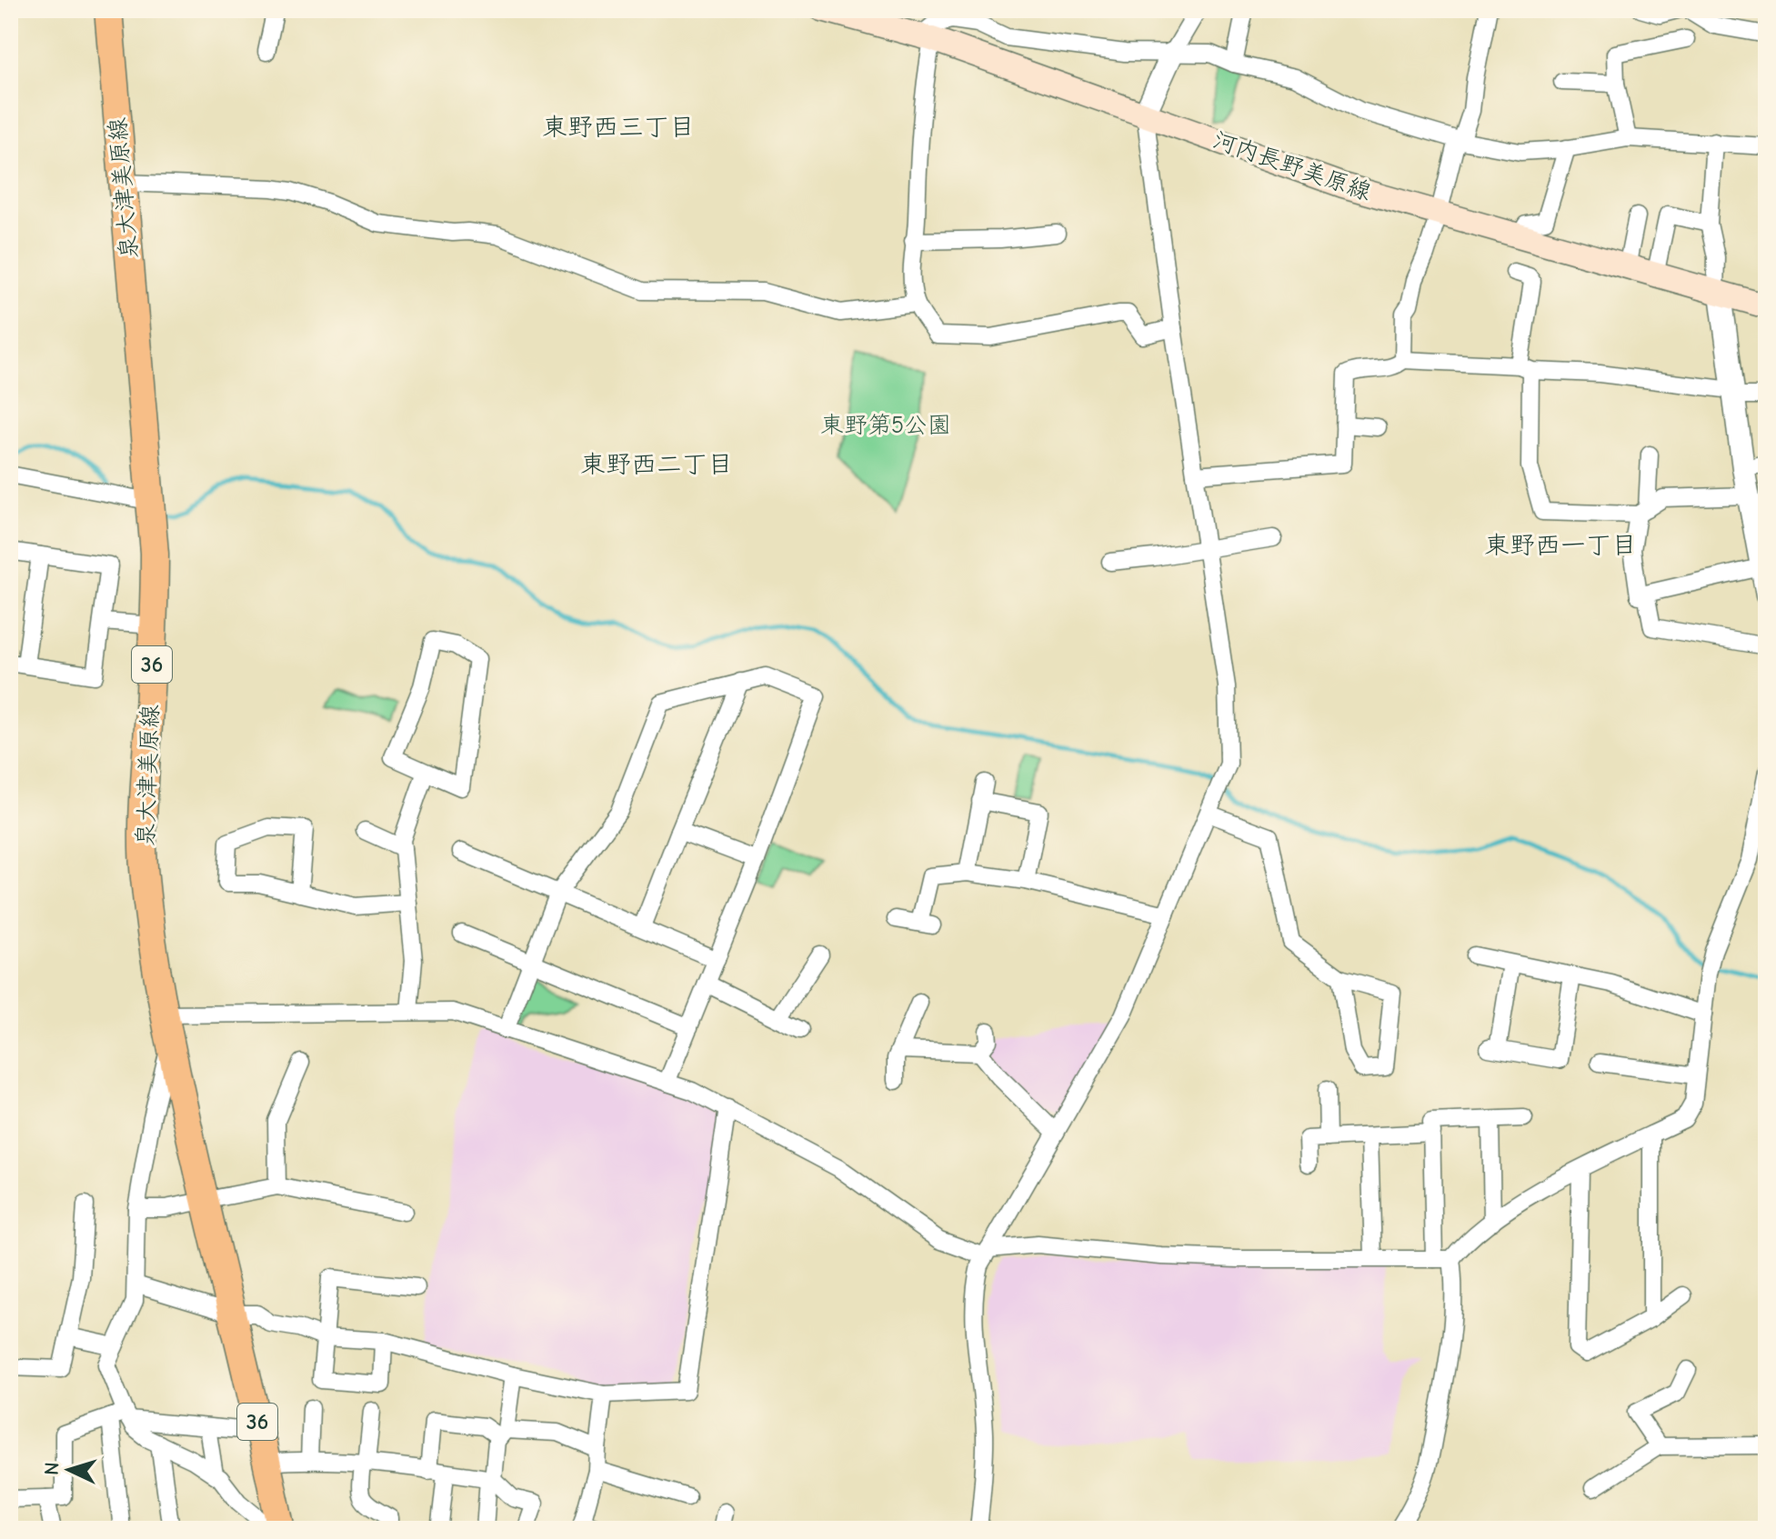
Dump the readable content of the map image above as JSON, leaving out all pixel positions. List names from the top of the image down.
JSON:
{
  "streets": {
    "main road": ["河内長野美原線", "泉大津美原線", "36"]
  },
  "districts": ["東野西三丁目", "東野西二丁目", "東野西一丁目"],
  "parks": ["東野第5公園"],
  "north": "left"
}
